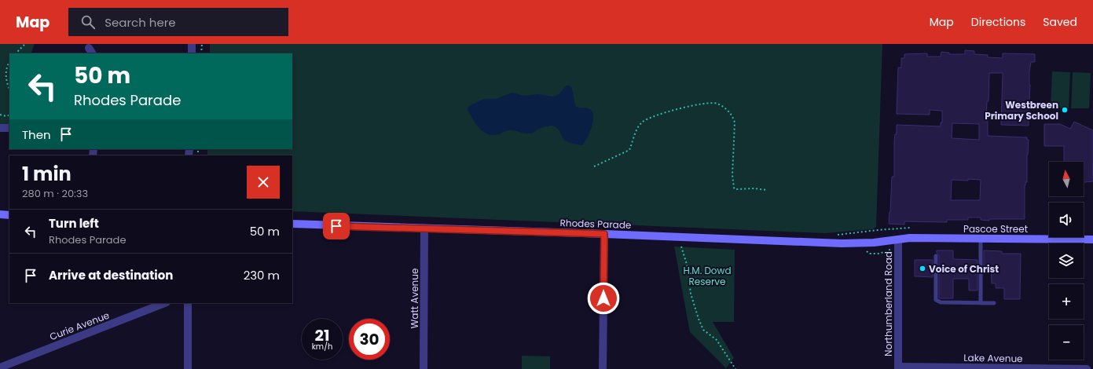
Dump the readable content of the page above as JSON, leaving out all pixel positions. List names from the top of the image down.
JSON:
{
  "streets": {
    "main road": ["Rhodes Parade", "Pascoe Street"],
    "street": [
      "Watt Avenue",
      "Northumberland Road",
      "Curie Avenue",
      "Lake Avenue"
    ]
  },
  "crossings": [
    ["Rhodes Parade", "Pascoe Street"],
    ["Rhodes Parade", "Watt Avenue"],
    ["Rhodes Parade", "Northumberland Road"],
    ["Pascoe Street", "Northumberland Road"],
    ["Northumberland Road", "Lake Avenue"]
  ],
  "parks": ["H.M. Dowd Reserve"],
  "places": ["Westbreen Primary School", "Voice of Christ"],
  "north": "top",
  "page": {
    "header": "Map",
    "search": "Search here",
    "nav": ["Map", "Directions", "Saved"],
    "turn": ["50 m", "Rhodes Parade"],
    "then": "Then",
    "heading": ["1 min", "280 m · 20:33"],
    "map_buttons": ["+", "−"],
    "list": [
      {
        "name": "Turn left",
        "note": "Rhodes Parade",
        "value": "50 m"
      },
      {
        "name": "Arrive at destination",
        "value": "230 m"
      }
    ],
    "speed": "21 km/h",
    "limit": "30"
  }
}
